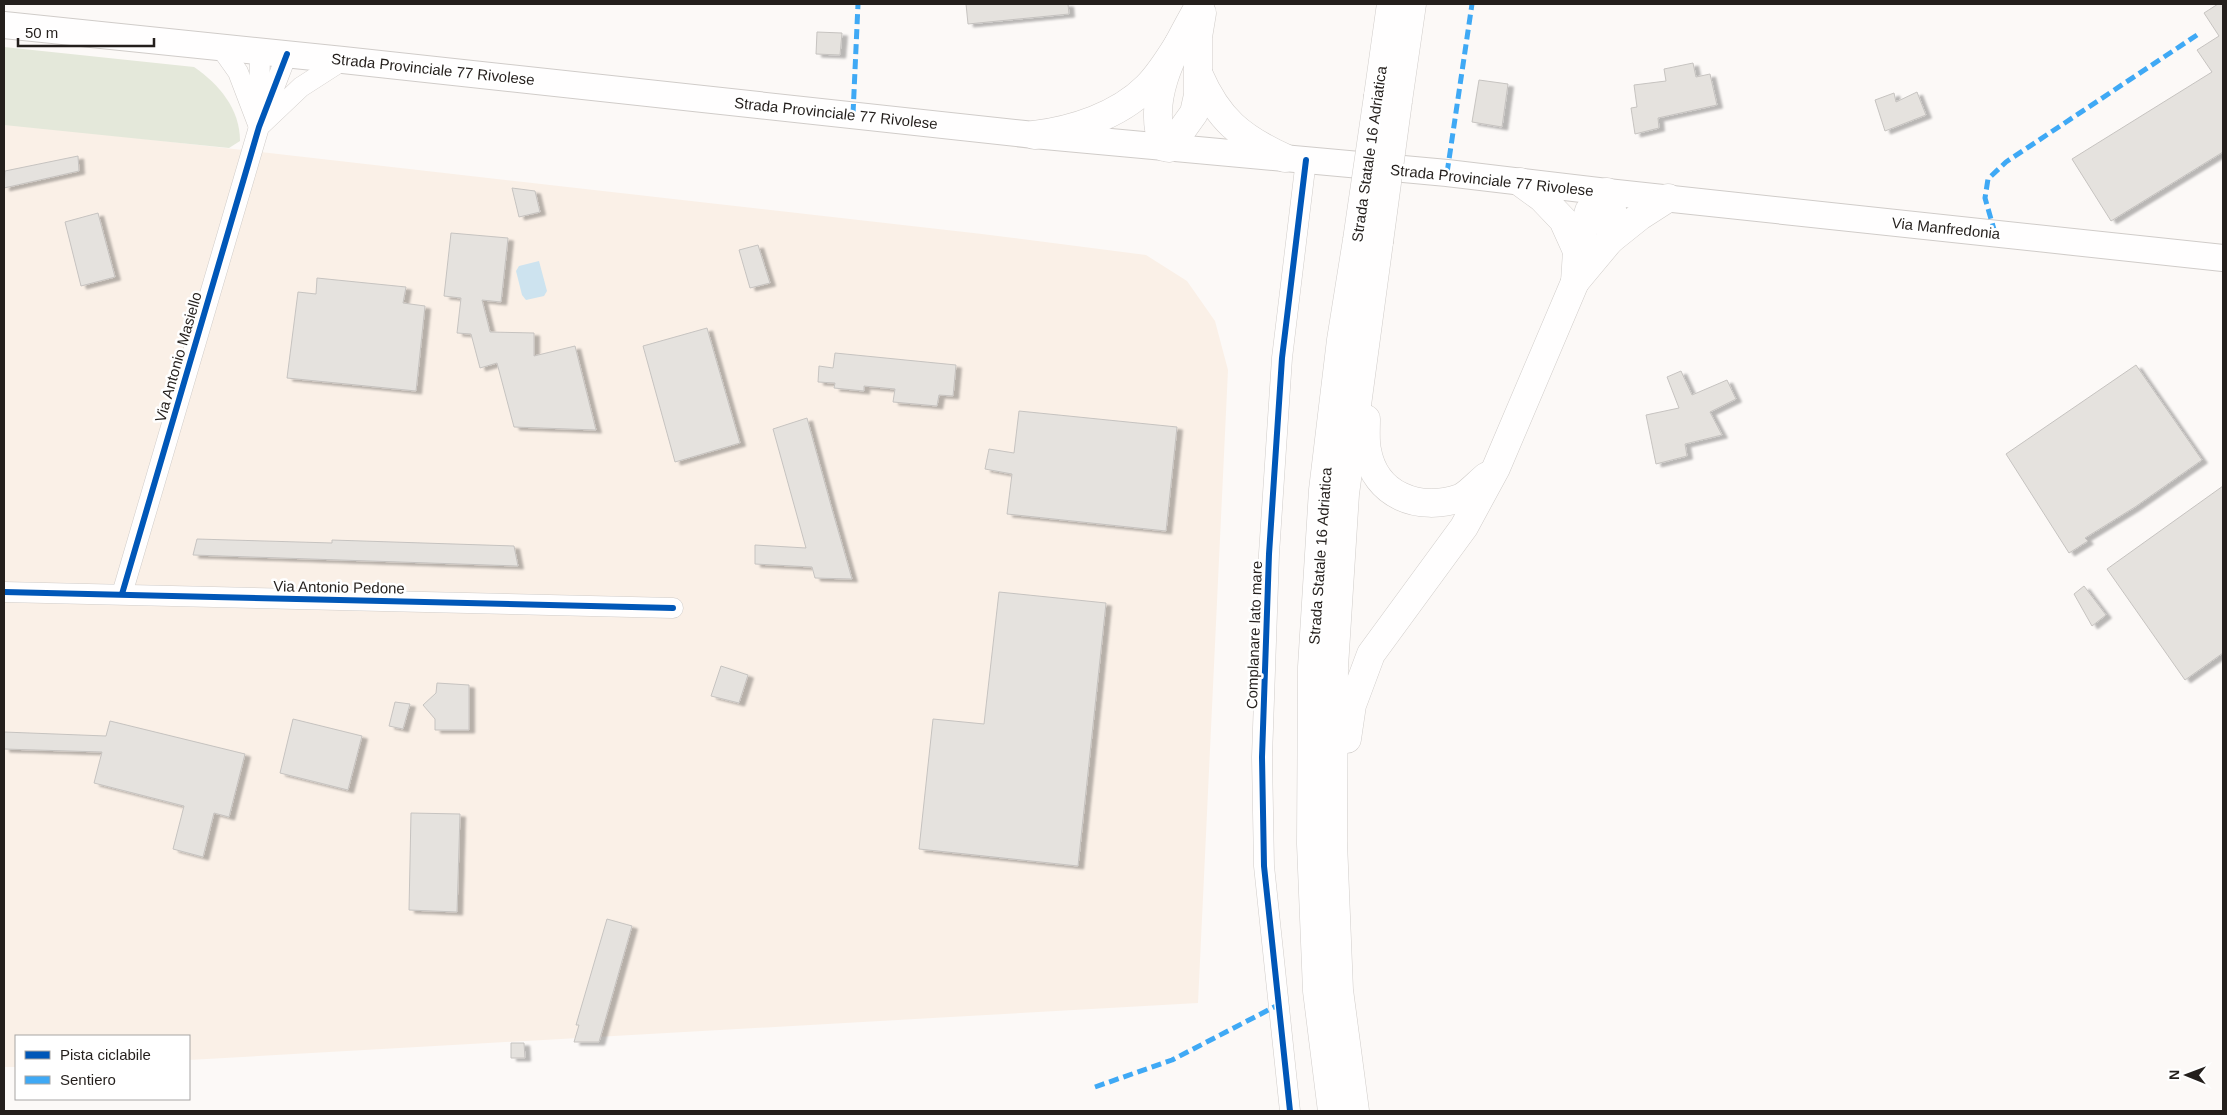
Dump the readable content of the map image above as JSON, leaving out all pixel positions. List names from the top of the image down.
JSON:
{
  "streets": {
    "highway": ["Strada Statale 16 Adriatica"],
    "main road": ["Strada Provinciale 77 Rivolese", "Via Manfredonia"],
    "street": ["Via Antonio Masiello", "Via Antonio Pedone", "Complanare lato mare"]
  },
  "crossings": [
    ["Strada Provinciale 77 Rivolese", "Via Manfredonia"],
    ["Strada Provinciale 77 Rivolese", "Complanare lato mare"],
    ["Via Antonio Masiello", "Via Antonio Pedone"]
  ],
  "legend": ["Pista ciclabile", "Sentiero"],
  "scale_bar": "50 m",
  "north": "left"
}
